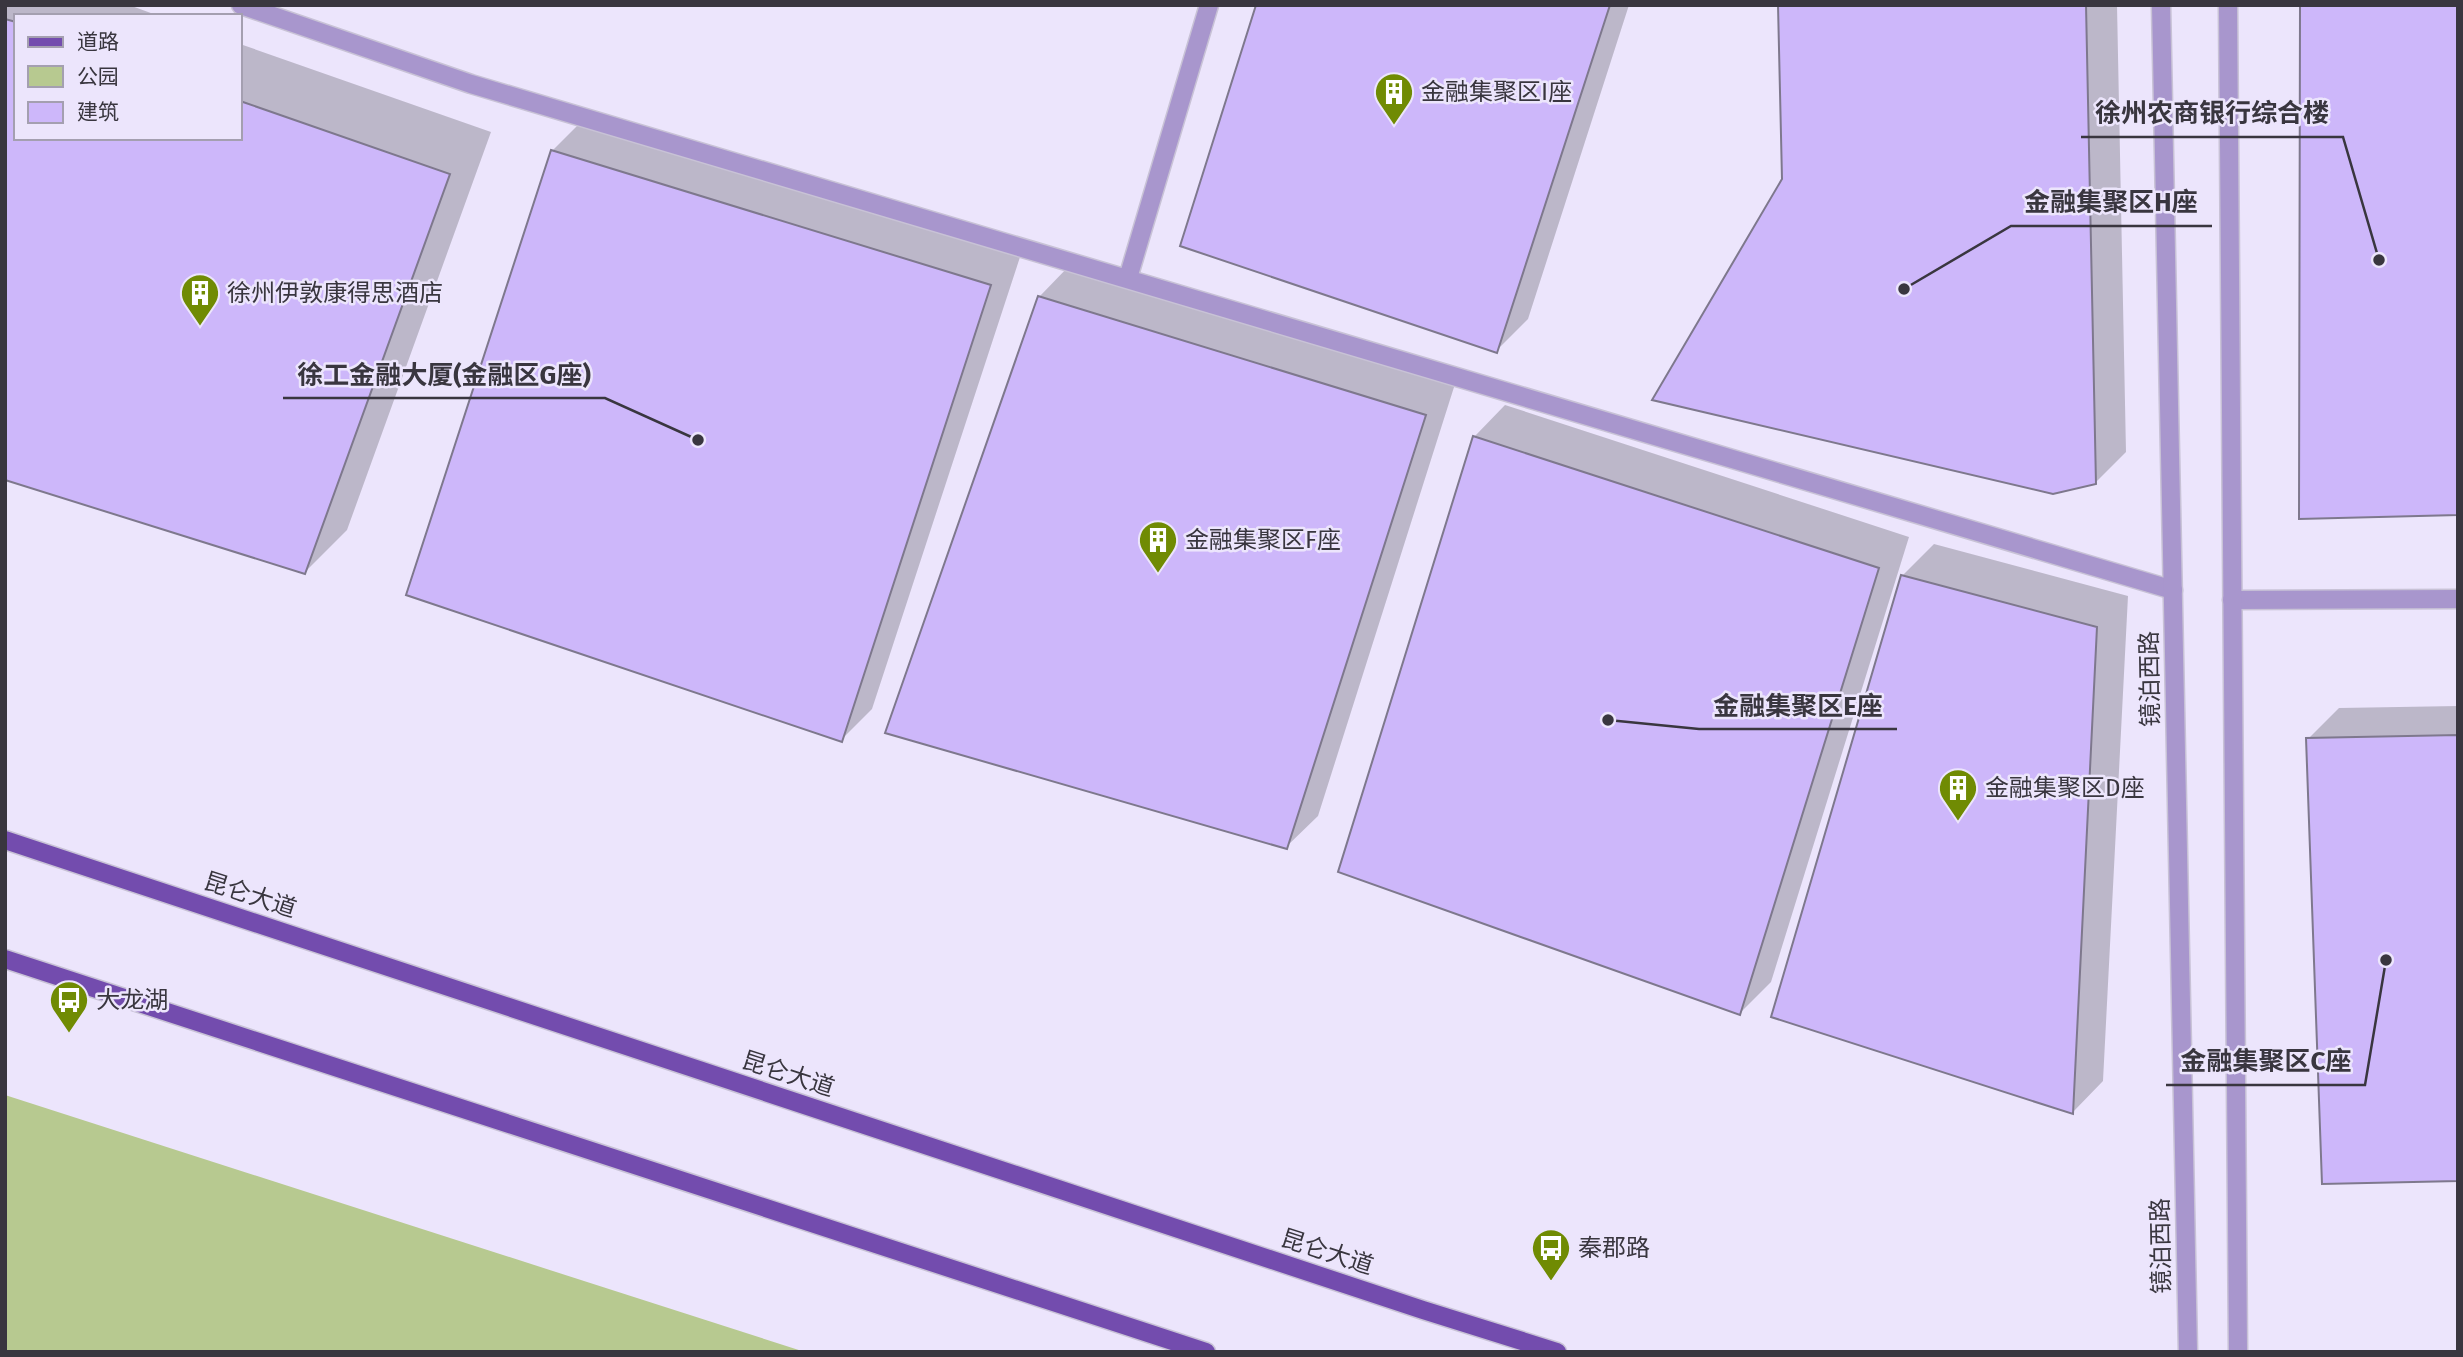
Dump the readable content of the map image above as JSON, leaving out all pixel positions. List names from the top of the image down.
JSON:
{
  "streets": {
    "main road": ["昆仑大道"],
    "street": ["镜泊西路"]
  },
  "places": {
    "building": [
      "金融集聚区I座",
      "徐州伊敦康得思酒店",
      "金融集聚区F座",
      "金融集聚区D座"
    ],
    "other": [
      "徐州农商银行综合楼",
      "金融集聚区H座",
      "徐工金融大厦(金融区G座)",
      "金融集聚区E座",
      "金融集聚区C座"
    ],
    "bus stop": ["大龙湖", "秦郡路"]
  },
  "legend": ["道路", "公园", "建筑"]
}
